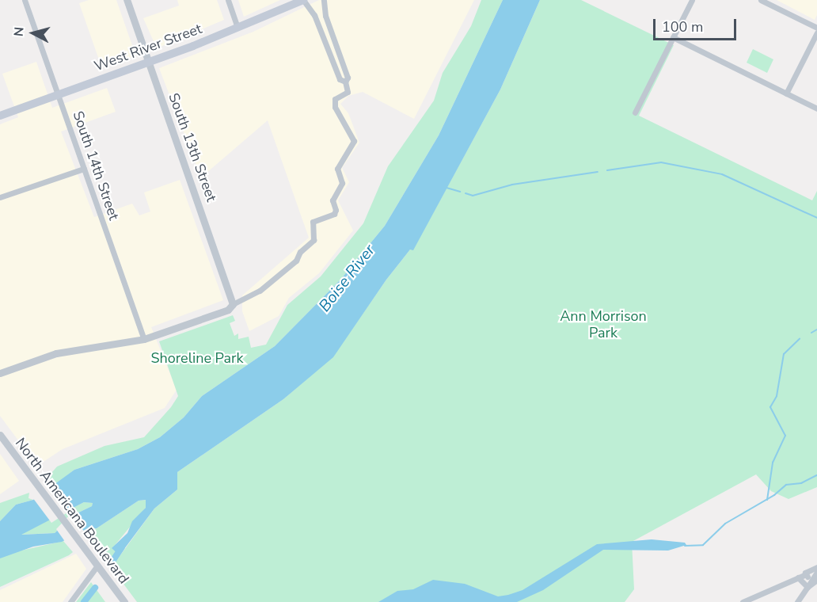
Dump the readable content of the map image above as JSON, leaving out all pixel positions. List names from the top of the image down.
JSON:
{
  "streets": {
    "main road": ["West River Street"],
    "street": ["South 13th Street", "South 14th Street", "North Americana Boulevard"]
  },
  "crossings": [
    ["West River Street", "South 13th Street"],
    ["West River Street", "South 14th Street"]
  ],
  "water": ["Boise River"],
  "parks": ["Ann Morrison Park", "Shoreline Park"],
  "scale_bar": "100 m",
  "north": "left"
}
